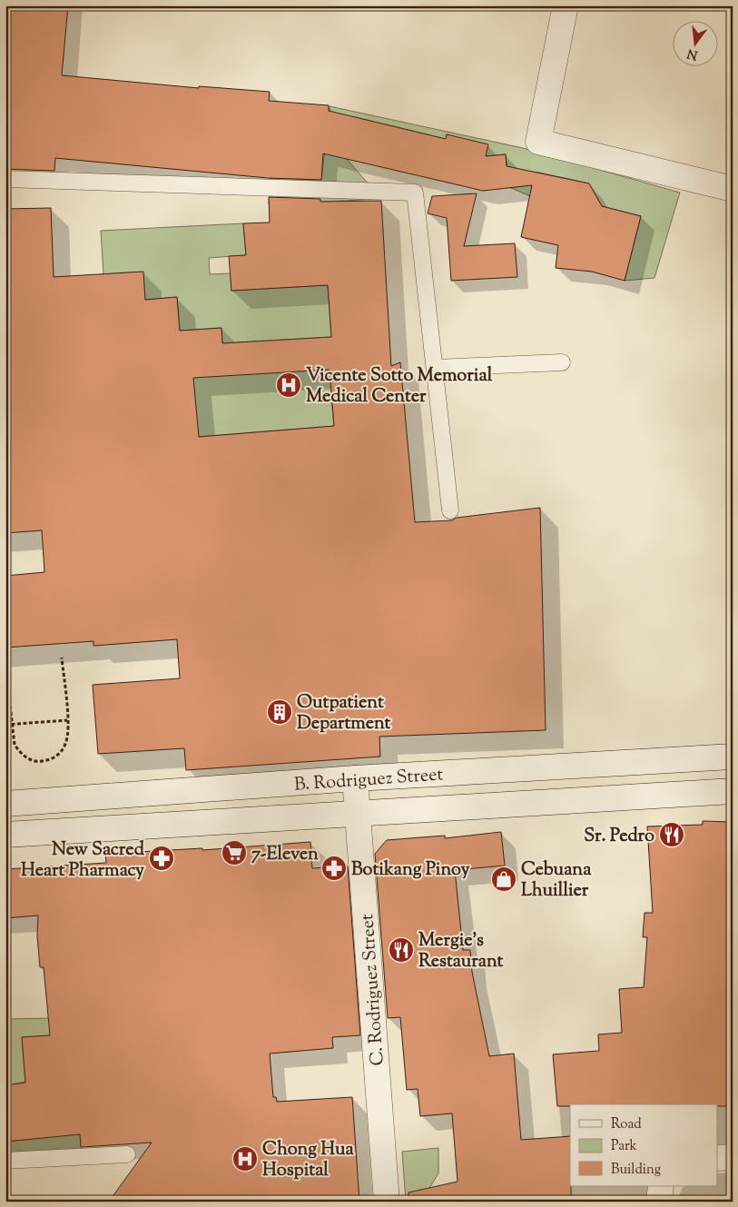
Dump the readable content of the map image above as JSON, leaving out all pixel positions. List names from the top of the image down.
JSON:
{
  "streets": {
    "main road": ["B. Rodriguez Street", "C. Rodriguez Street"]
  },
  "crossings": [
    ["B. Rodriguez Street", "C. Rodriguez Street"]
  ],
  "places": {
    "hospital": ["Vicente Sotto Memorial Medical Center", "Chong Hua Hospital"],
    "building": ["Outpatient Department"],
    "restaurant": ["Sr. Pedro", "Mergie's Restaurant"],
    "supermarket": ["7-Eleven"],
    "pharmacy": ["New Sacred Heart Pharmacy", "Botikang Pinoy"],
    "shop": ["Cebuana Lhuillier"]
  },
  "legend": ["Road", "Park", "Building"],
  "north": "bottom"
}
